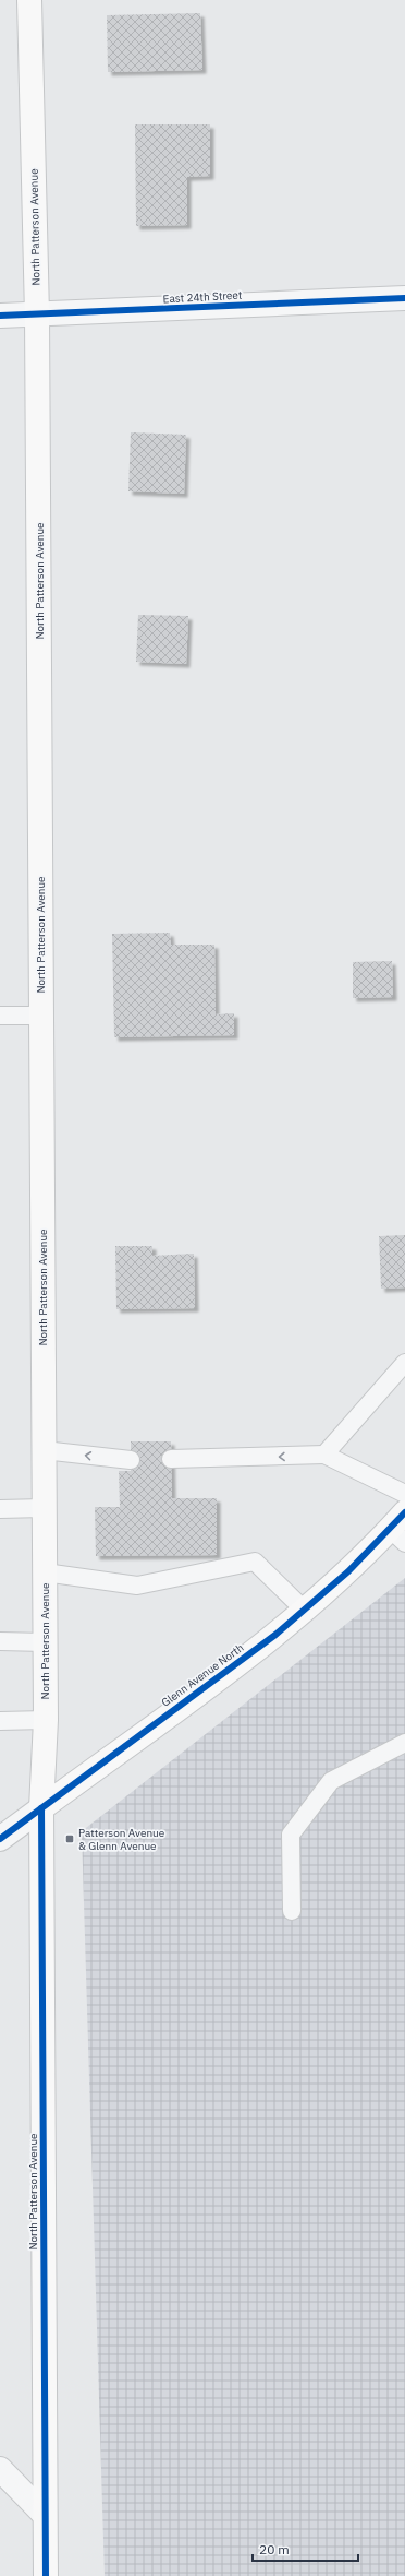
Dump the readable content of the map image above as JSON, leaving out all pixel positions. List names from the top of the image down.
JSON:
{
  "streets": {
    "main road": ["North Patterson Avenue", "Glenn Avenue North"],
    "street": ["East 24th Street"]
  },
  "crossings": [
    ["North Patterson Avenue", "East 24th Street"],
    ["North Patterson Avenue", "Glenn Avenue North"]
  ],
  "places": {
    "transit": ["Patterson Avenue & Glenn Avenue"]
  },
  "scale_bar": "20 m"
}
